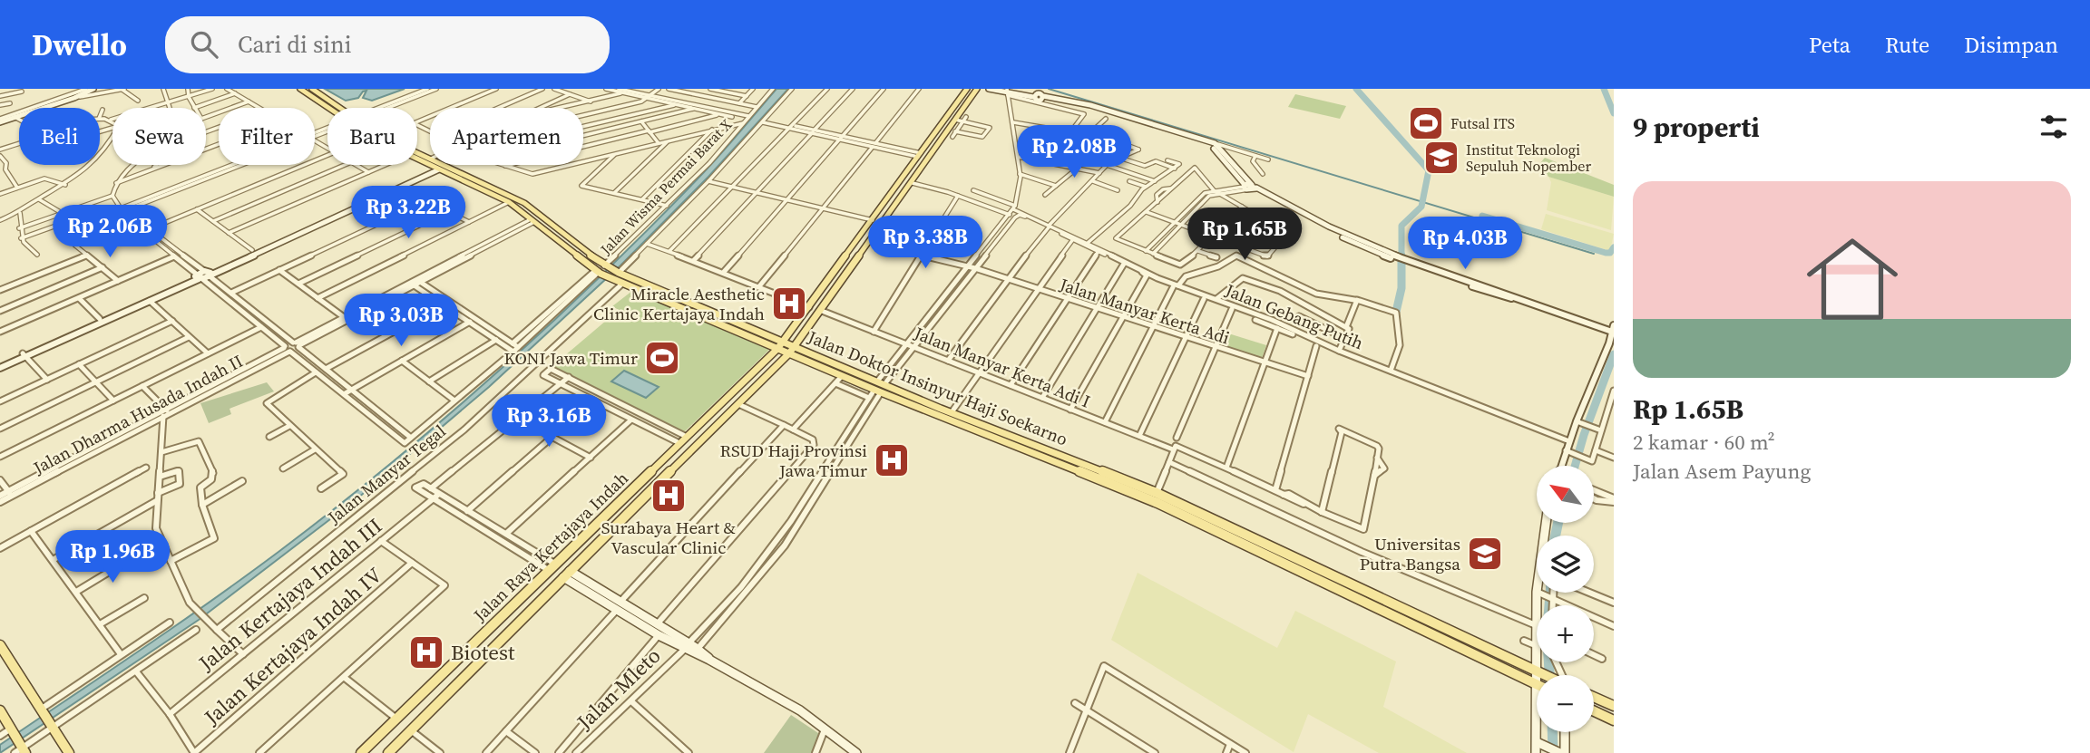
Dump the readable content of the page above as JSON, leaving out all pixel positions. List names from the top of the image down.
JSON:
{
  "streets": {
    "main road": ["Jalan Doktor Insinyur Haji Soekarno", "Jalan Raya Kertajaya Indah"],
    "street": [
      "Jalan Wisma Permai Barat X",
      "Jalan Manyar Kerta Adi",
      "Jalan Gebang Putih",
      "Jalan Manyar Kerta Adi I",
      "Jalan Dharma Husada Indah II",
      "Jalan Manyar Tegal",
      "Jalan Kertajaya Indah III",
      "Jalan Kertajaya Indah IV",
      "Jalan Mleto"
    ]
  },
  "crossings": [
    ["Jalan Wisma Permai Barat X", "Jalan Doktor Insinyur Haji Soekarno"],
    ["Jalan Manyar Kerta Adi", "Jalan Raya Kertajaya Indah"],
    ["Jalan Manyar Kerta Adi I", "Jalan Raya Kertajaya Indah"],
    ["Jalan Doktor Insinyur Haji Soekarno", "Jalan Manyar Tegal"],
    ["Jalan Doktor Insinyur Haji Soekarno", "Jalan Raya Kertajaya Indah"]
  ],
  "places": {
    "sports": ["Futsal ITS", "KONI Jawa Timur"],
    "school or university": ["Institut Teknologi Sepuluh Nopember", "Universitas Putra Bangsa"],
    "hospital": [
      "Miracle Aesthetic Clinic Kertajaya Indah",
      "RSUD Haji Provinsi Jawa Timur",
      "Surabaya Heart & Vascular Clinic",
      "Biotest"
    ]
  },
  "north": "top left",
  "page": {
    "header": "Dwello",
    "search": "Cari di sini",
    "nav": ["Peta", "Rute", "Disimpan"],
    "heading": "9 properti",
    "chip": [
      "Beli",
      "Sewa",
      "Filter",
      "Baru",
      "Apartemen"
    ],
    "price": [
      "Rp 2.08B",
      "Rp 3.22B",
      "Rp 2.06B",
      "Rp 1.65B",
      "Rp 3.38B",
      "Rp 4.03B",
      "Rp 3.03B",
      "Rp 3.16B",
      "Rp 1.96B"
    ],
    "list": [
      {
        "name": "Rp 1.65B",
        "note": "2 kamar · 60 m² · Jalan Asem Payung"
      }
    ],
    "map_buttons": ["+", "−"]
  }
}
